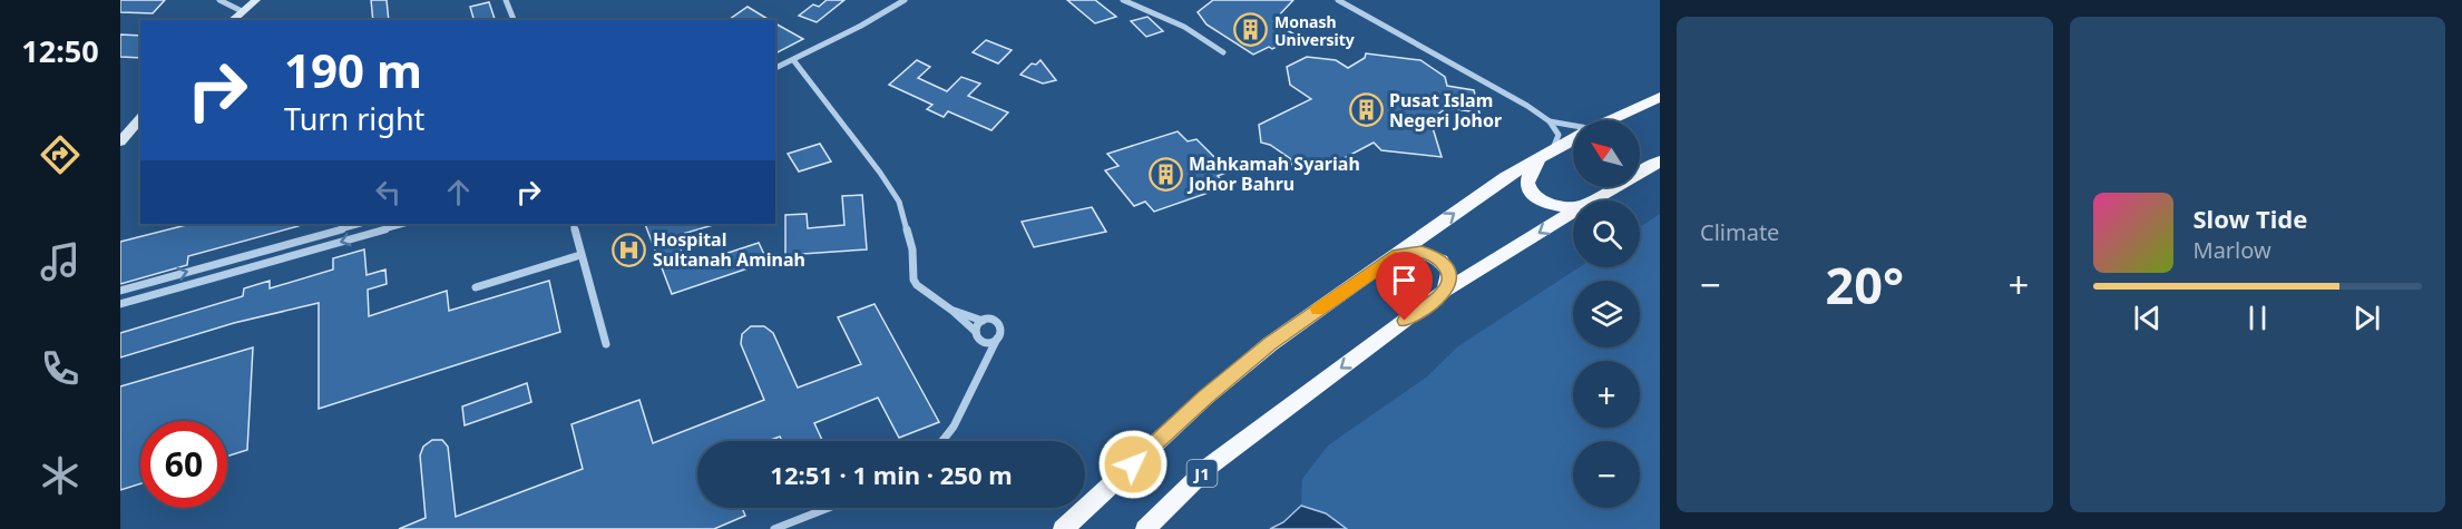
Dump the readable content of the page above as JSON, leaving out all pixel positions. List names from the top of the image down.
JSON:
{
  "streets": {
    "main road": ["J1"]
  },
  "places": {
    "building": ["Monash University", "Pusat Islam Negeri Johor", "Mahkamah Syariah Johor Bahru"],
    "hospital": ["Hospital Sultanah Aminah"]
  },
  "north": "top left",
  "page": {
    "tabs": "12:50",
    "tile": "Climate",
    "turn": ["190 m", "Turn right"],
    "map_buttons": ["+", "−"],
    "song": ["Slow Tide", "Marlow"],
    "heat": ["−", "20°", "+"],
    "limit": "60",
    "trip": "12:51 · 1 min · 250 m"
  }
}
